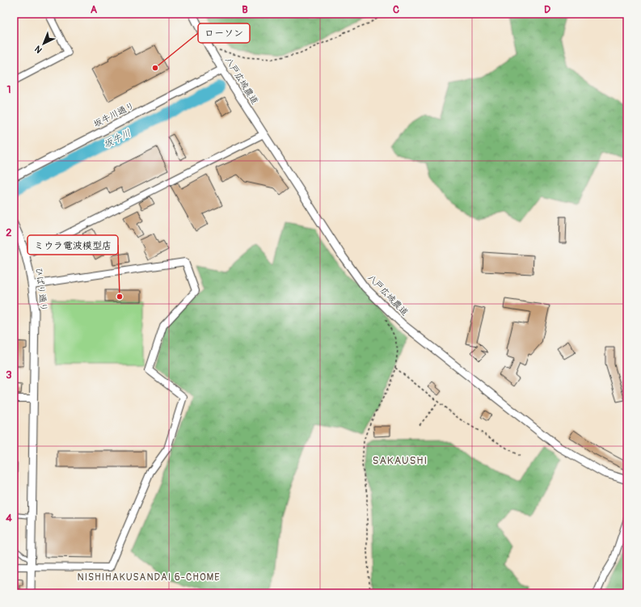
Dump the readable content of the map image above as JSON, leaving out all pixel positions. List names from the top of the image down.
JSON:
{
  "streets": {
    "street": ["八戸広域農道", "坂牛川通り", "ひばり通り"]
  },
  "crossings": [
    ["八戸広域農道", "坂牛川通り"]
  ],
  "districts": ["SAKAUSHI", "NISHIHAKUSANDAI 6-CHOME"],
  "water": ["坂牛川"],
  "places": ["ローソン", "ミウラ電波模型店"],
  "north": "bottom left",
  "grid": {
    "columns": [
      "A",
      "B",
      "C",
      "D"
    ],
    "rows": [
      "1",
      "2",
      "3",
      "4"
    ]
  }
}
